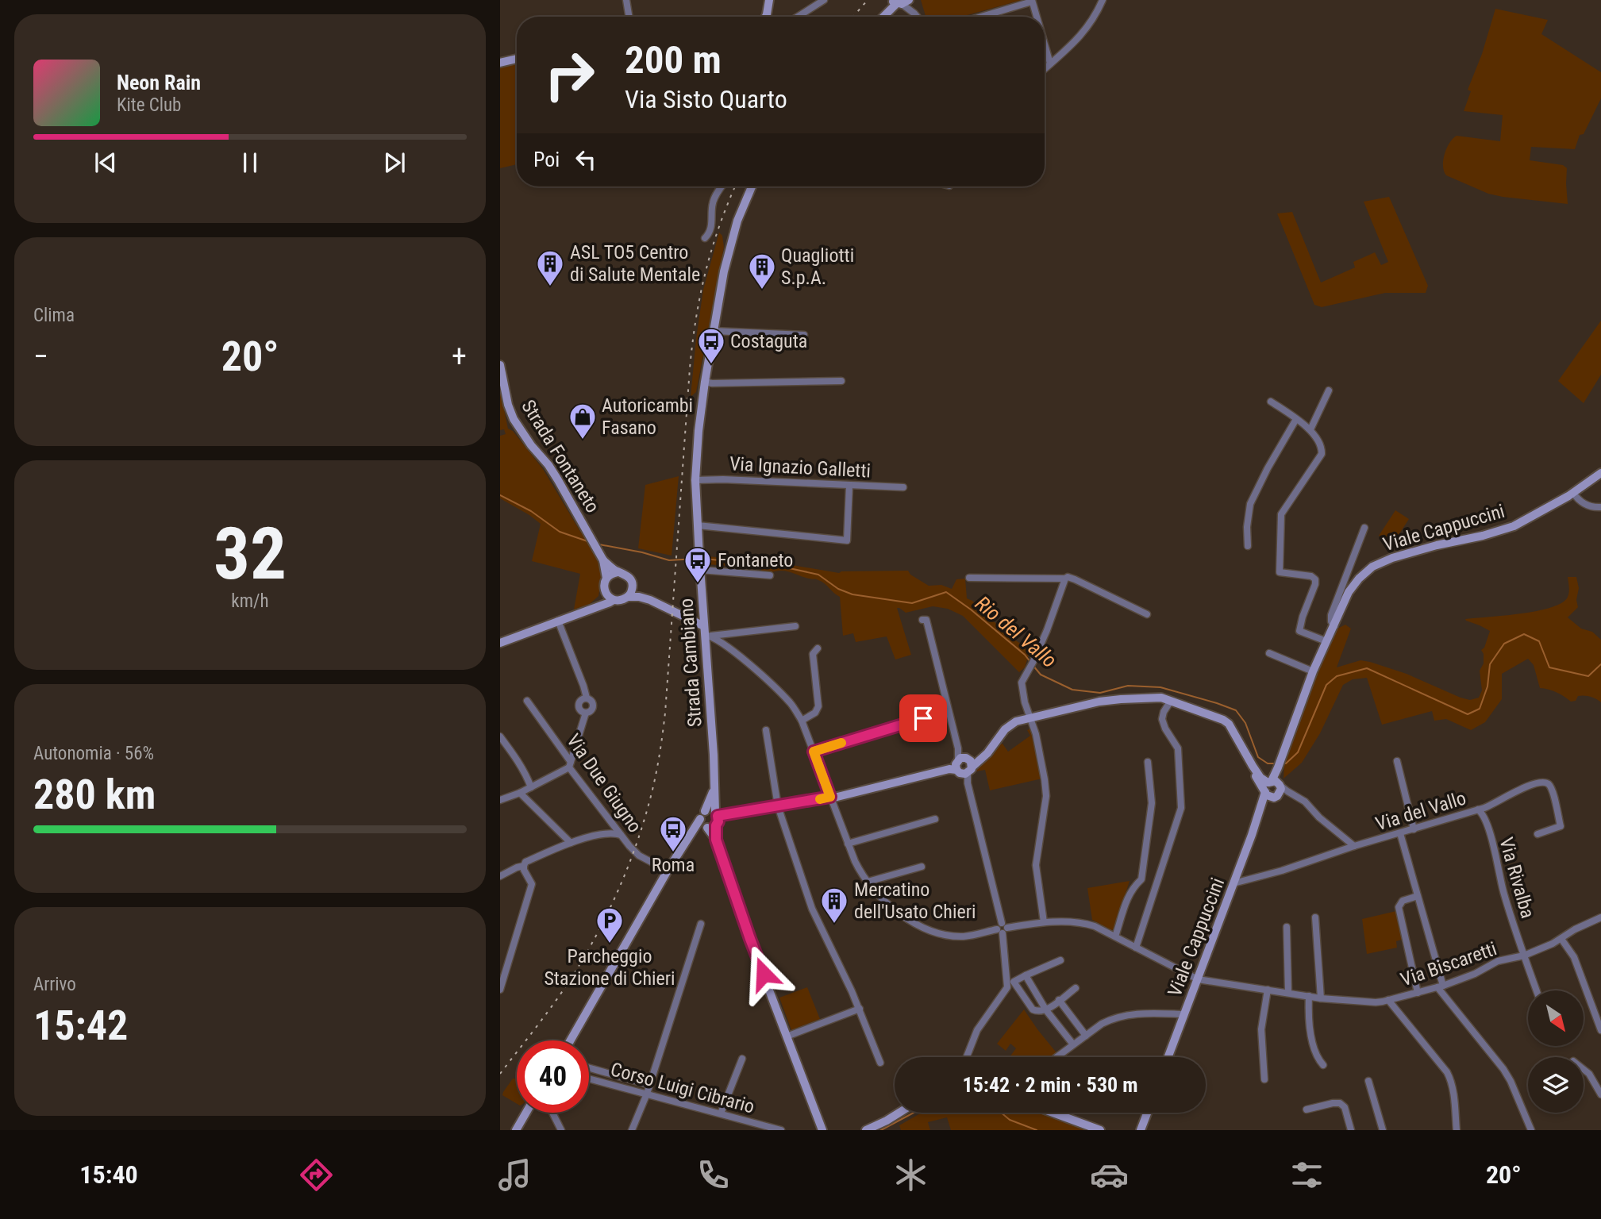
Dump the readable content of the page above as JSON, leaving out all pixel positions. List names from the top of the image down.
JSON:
{
  "streets": {
    "street": [
      "Strada Fontaneto",
      "Via Ignazio Galletti",
      "Viale Cappuccini",
      "Strada Cambiano",
      "Via Due Giugno",
      "Via del Vallo",
      "Via Rivalba",
      "Via Biscaretti",
      "Corso Luigi Cibrario"
    ]
  },
  "crossings": [
    ["Via Ignazio Galletti", "Strada Cambiano"],
    ["Viale Cappuccini", "Via del Vallo"],
    ["Viale Cappuccini", "Via Biscaretti"],
    ["Strada Cambiano", "Via Biscaretti"],
    ["Via del Vallo", "Via Rivalba"],
    ["Via Rivalba", "Via Biscaretti"]
  ],
  "water": ["Rio del Vallo"],
  "places": {
    "building": ["ASL TO5 Centro di Salute Mentale", "Quagliotti S.p.A.", "Mercatino dell'Usato Chieri"],
    "bus stop": ["Costaguta", "Fontaneto", "Roma"],
    "shop": ["Autoricambi Fasano"],
    "parking": ["Parcheggio Stazione di Chieri"]
  },
  "north": "bottom right",
  "page": {
    "turn": ["200 m", "Via Sisto Quarto"],
    "song": ["Neon Rain", "Kite Club"],
    "then": "Poi",
    "tile": [
      "Clima",
      ["32", "km/h"],
      ["Autonomia · 56%", "280 km"],
      ["Arrivo", "15:42"]
    ],
    "heat": ["−", "20°", "+"],
    "limit": "40",
    "trip": "15:42 · 2 min · 530 m",
    "tabs": ["15:40", "20°"]
  }
}
